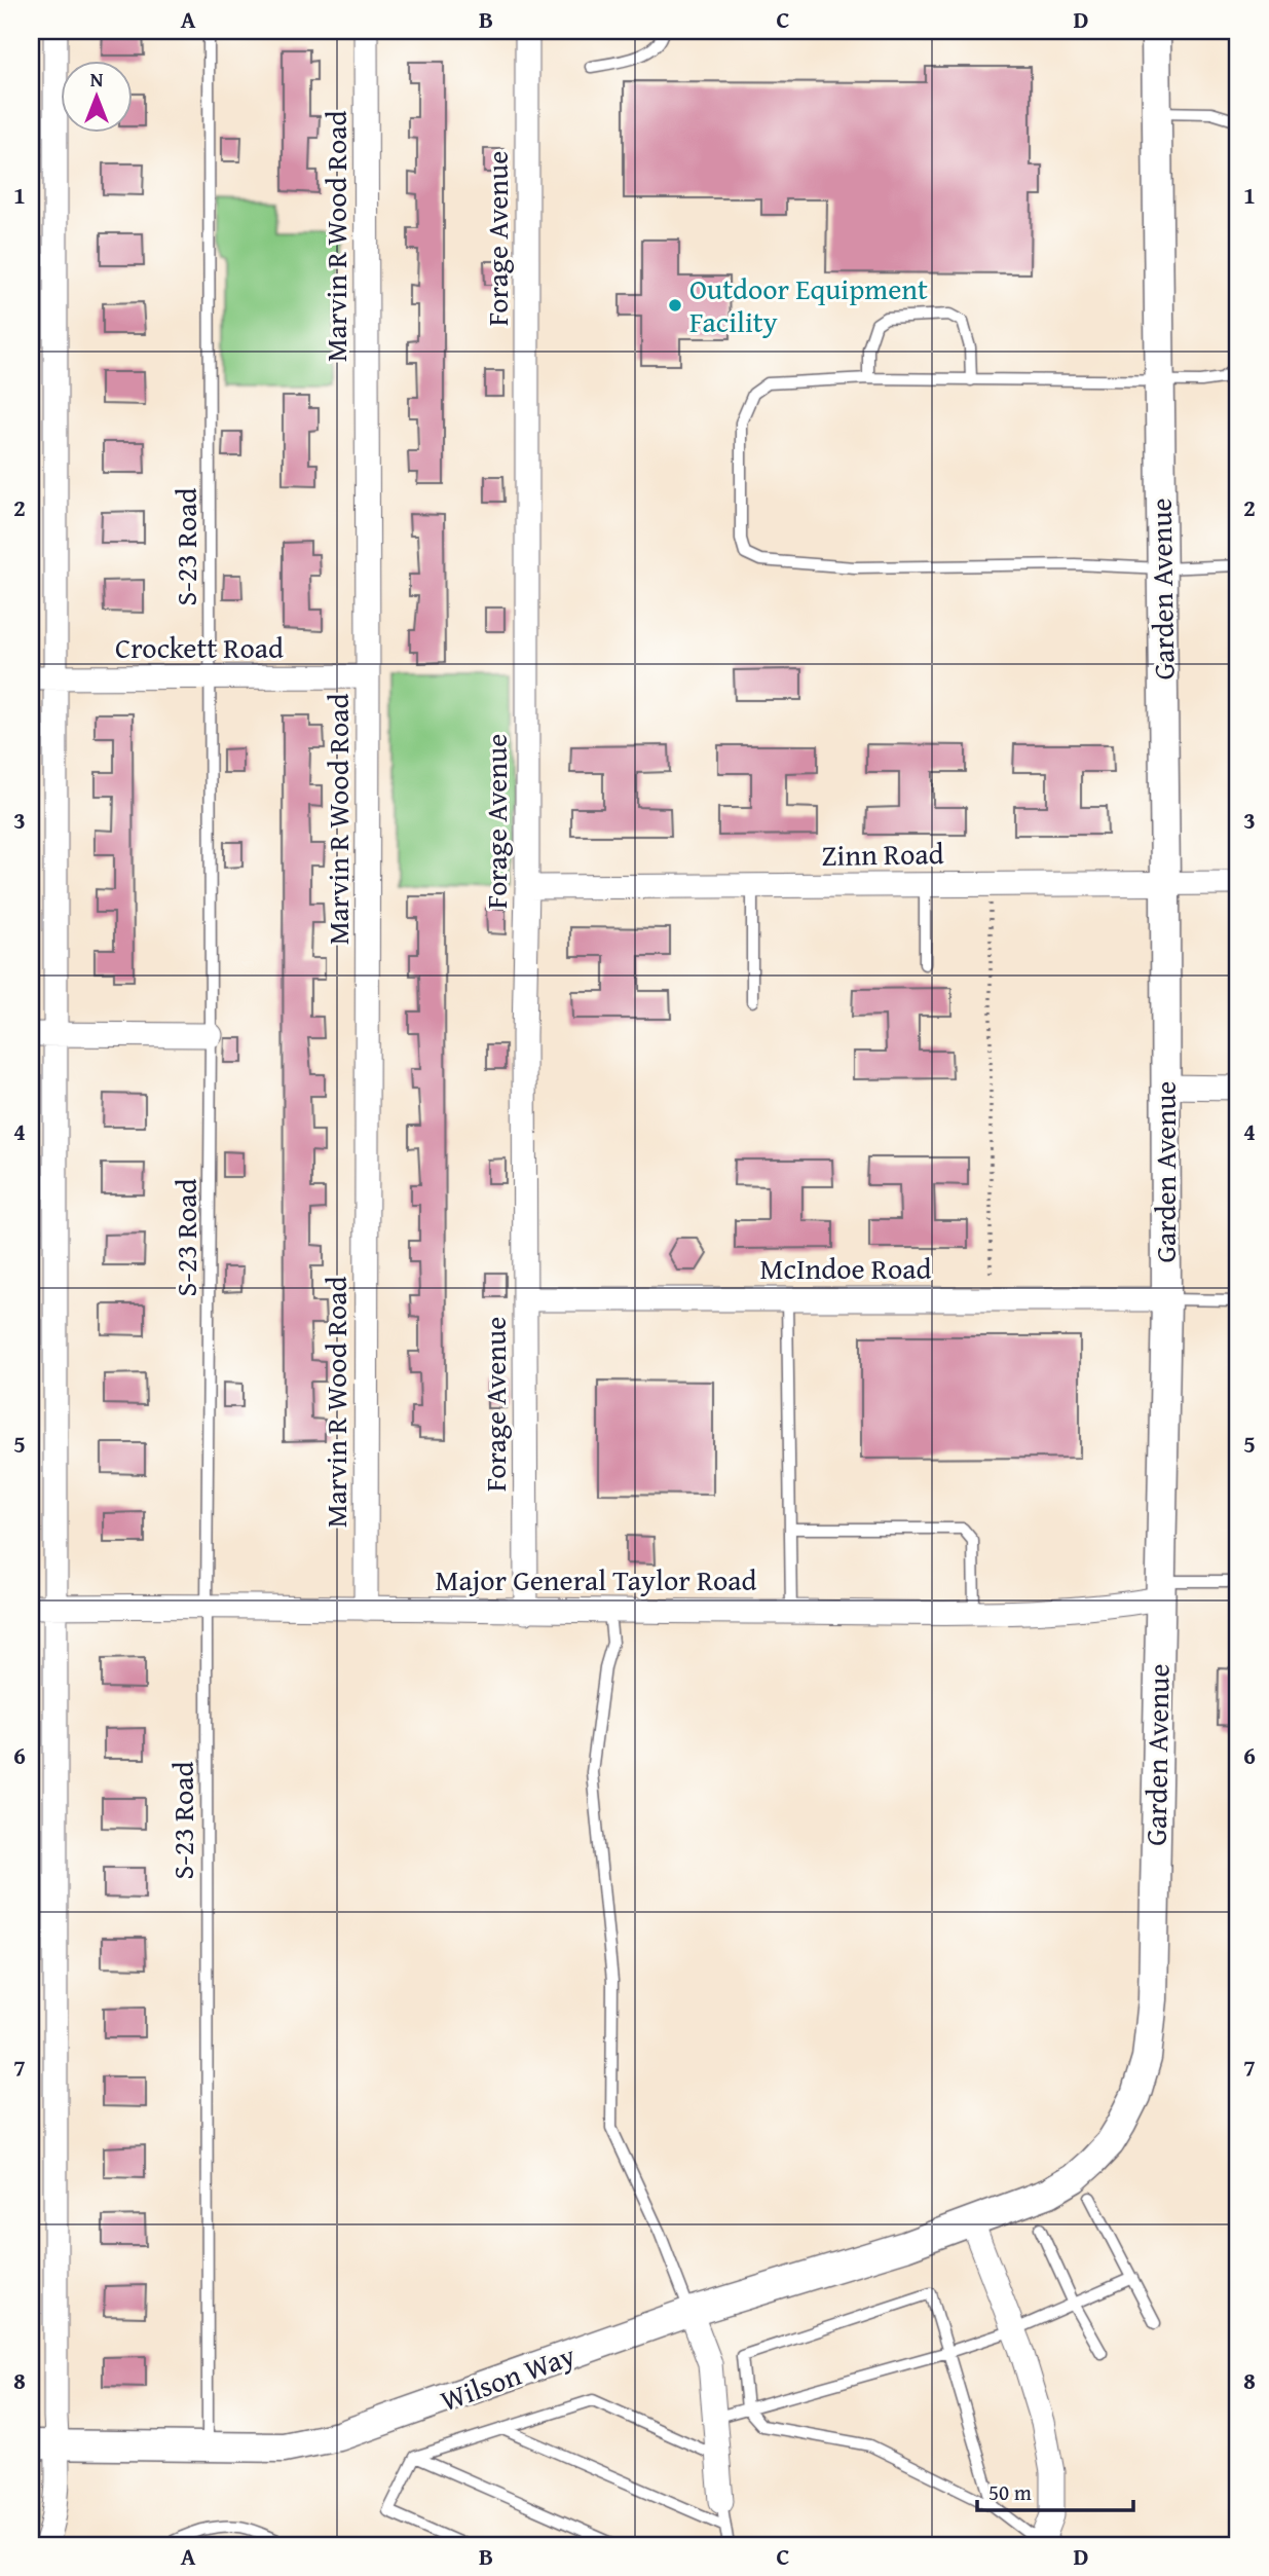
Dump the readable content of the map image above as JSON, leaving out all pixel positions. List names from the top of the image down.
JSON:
{
  "streets": {
    "street": [
      "Marvin R Wood Road",
      "Forage Avenue",
      "Garden Avenue",
      "Crockett Road",
      "Zinn Road",
      "McIndoe Road",
      "Major General Taylor Road",
      "Wilson Way"
    ],
    "lane": ["S-23 Road"]
  },
  "crossings": [
    ["Marvin R Wood Road", "Crockett Road"],
    ["Marvin R Wood Road", "Major General Taylor Road"],
    ["Forage Avenue", "Zinn Road"],
    ["Forage Avenue", "McIndoe Road"],
    ["Forage Avenue", "Major General Taylor Road"],
    ["S-23 Road", "Crockett Road"],
    ["S-23 Road", "Major General Taylor Road"],
    ["S-23 Road", "Wilson Way"],
    ["Garden Avenue", "Zinn Road"],
    ["Garden Avenue", "McIndoe Road"],
    ["Garden Avenue", "Major General Taylor Road"],
    ["Garden Avenue", "Wilson Way"]
  ],
  "places": ["Outdoor Equipment Facility"],
  "scale_bar": "50 m",
  "north": "top",
  "grid": {
    "columns": [
      "A",
      "B",
      "C",
      "D"
    ],
    "rows": [
      "1",
      "2",
      "3",
      "4",
      "5",
      "6",
      "7",
      "8"
    ]
  }
}
